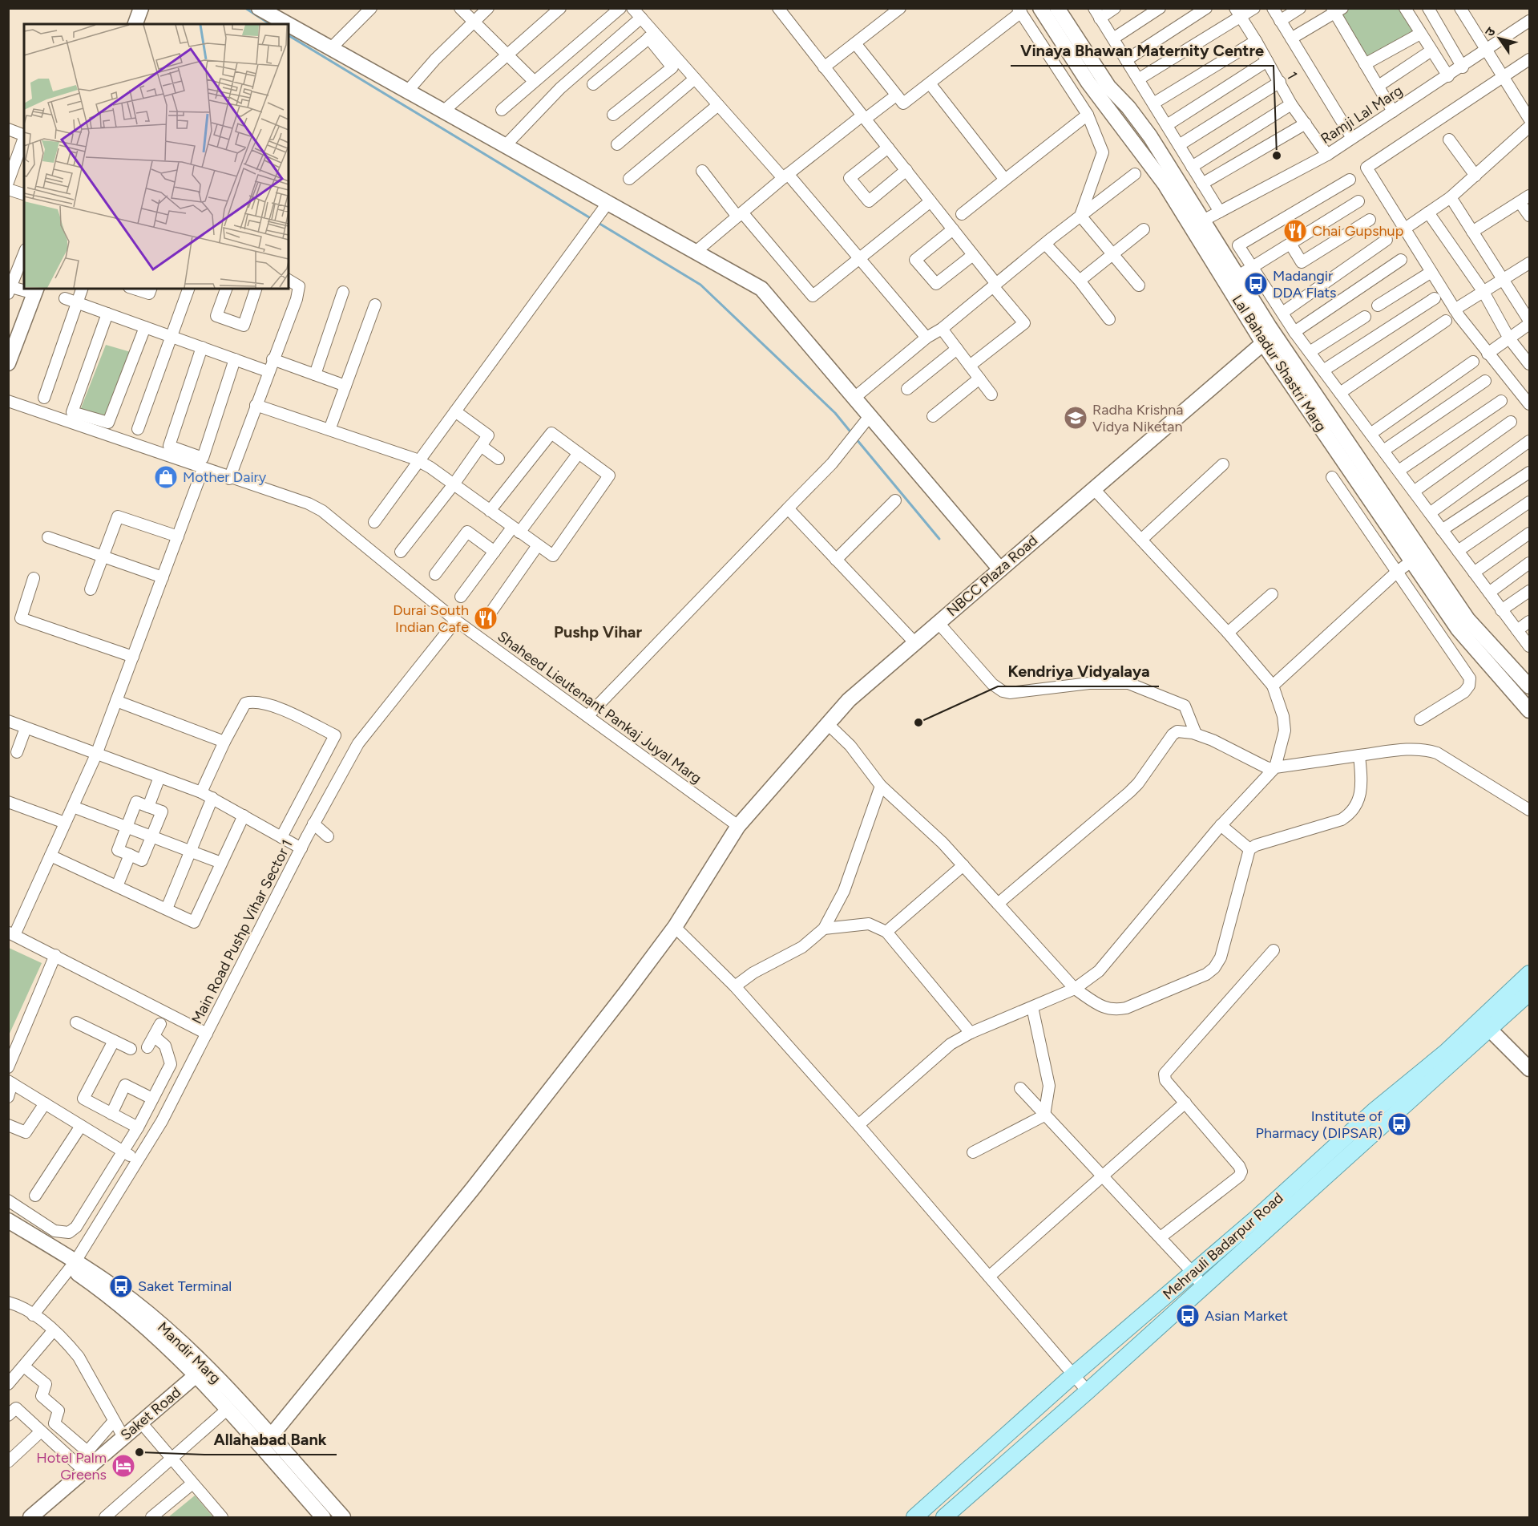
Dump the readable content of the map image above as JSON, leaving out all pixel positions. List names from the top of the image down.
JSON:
{
  "streets": {
    "main road": ["Mehrauli Badarpur Road"],
    "street": [
      "1",
      "Ramji Lal Marg",
      "Lal Bahadur Shastri Marg",
      "NBCC Plaza Road",
      "Shaheed Lieutenant Pankaj Juyal Marg",
      "Main Road Pushp Vihar Sector 1",
      "Mandir Marg",
      "Saket Road"
    ]
  },
  "crossings": [
    ["1", "Ramji Lal Marg"],
    ["Ramji Lal Marg", "Lal Bahadur Shastri Marg"],
    ["Lal Bahadur Shastri Marg", "NBCC Plaza Road"],
    ["NBCC Plaza Road", "Shaheed Lieutenant Pankaj Juyal Marg"],
    ["NBCC Plaza Road", "Mandir Marg"],
    ["Shaheed Lieutenant Pankaj Juyal Marg", "Main Road Pushp Vihar Sector 1"],
    ["Main Road Pushp Vihar Sector 1", "Mandir Marg"],
    ["Mandir Marg", "Saket Road"]
  ],
  "districts": ["Pushp Vihar"],
  "places": {
    "other": ["Vinaya Bhawan Maternity Centre", "Kendriya Vidyalaya", "Allahabad Bank"],
    "restaurant": ["Chai Gupshup", "Durai South Indian Cafe"],
    "bus stop": [
      "Madangir DDA Flats",
      "Institute of Pharmacy (DIPSAR)",
      "Saket Terminal",
      "Asian Market"
    ],
    "school or university": ["Radha Krishna Vidya Niketan"],
    "shop": ["Mother Dairy"],
    "hotel": ["Hotel Palm Greens"]
  },
  "north": "top left"
}
